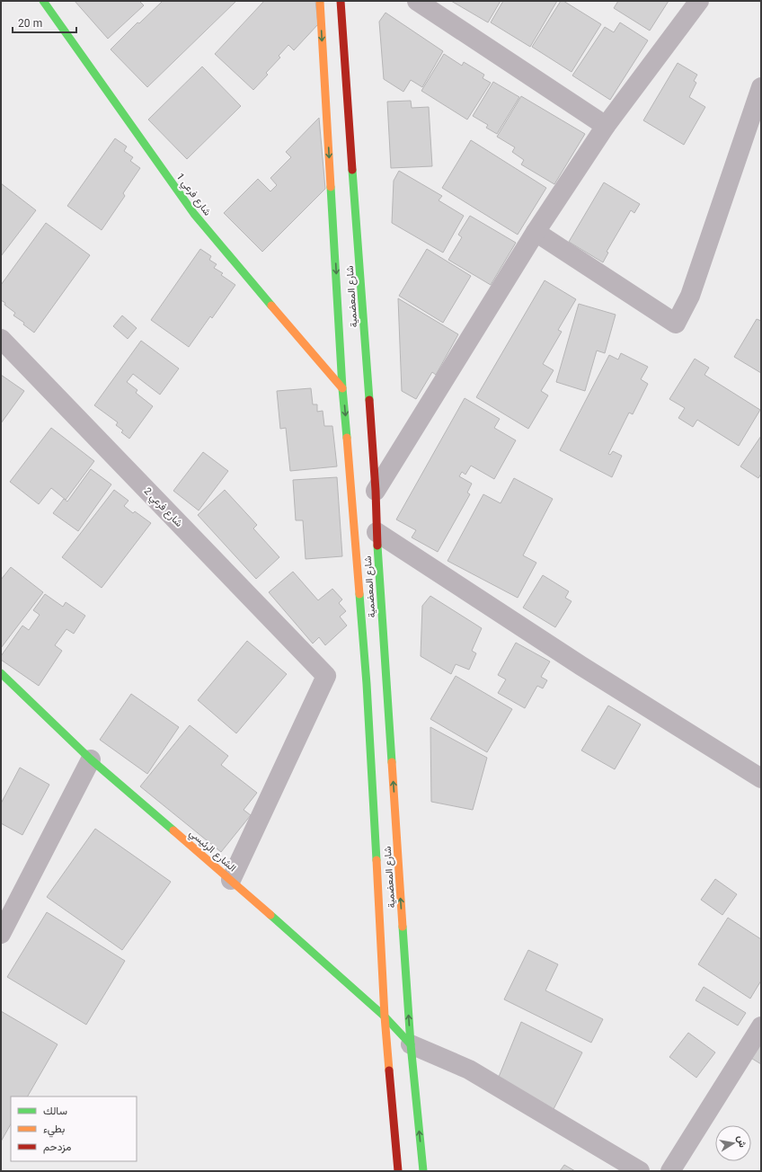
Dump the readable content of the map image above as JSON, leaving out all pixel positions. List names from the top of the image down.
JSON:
{
  "streets": {
    "main road": ["شارع فرعي 1", "شارع المعضمية", "الشارع الرئيسي"],
    "street": ["شارع فرعي 2"]
  },
  "crossings": [
    ["شارع فرعي 1", "شارع المعضمية"],
    ["شارع المعضمية", "الشارع الرئيسي"],
    ["شارع فرعي 2", "الشارع الرئيسي"]
  ],
  "legend": ["سالك", "بطيء", "مزدحم"],
  "scale_bar": "20 m",
  "north": "right"
}
